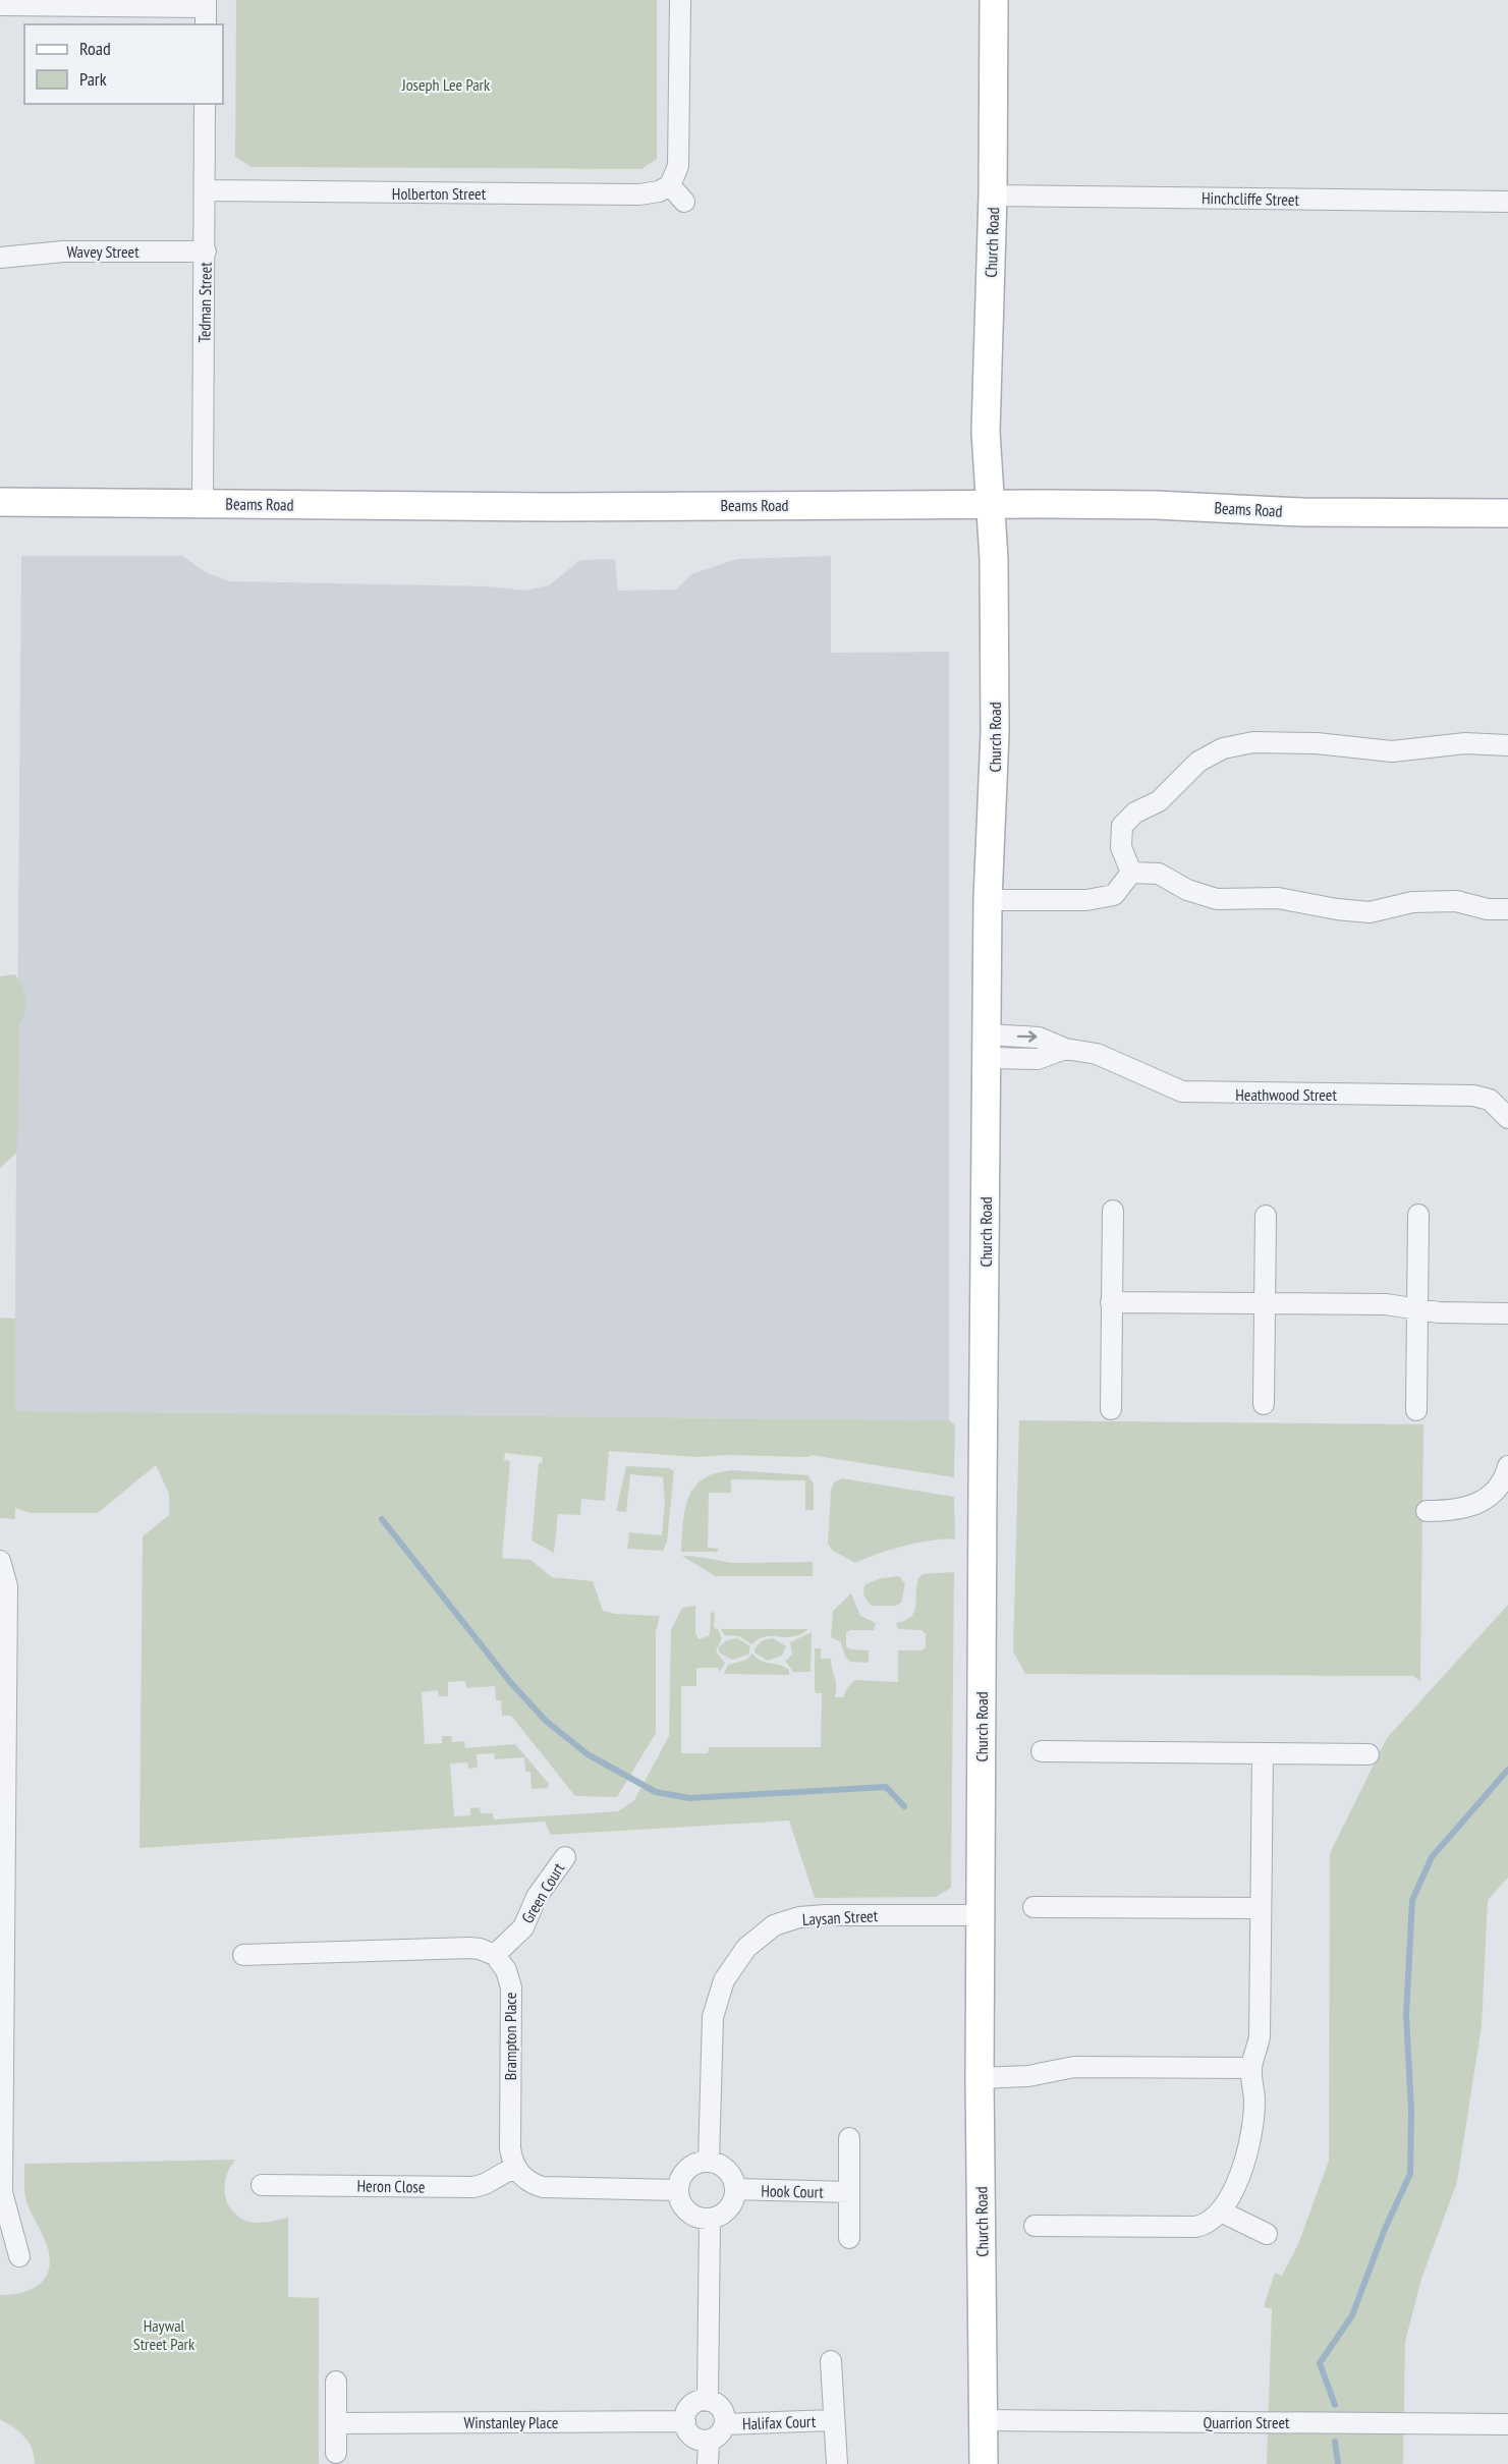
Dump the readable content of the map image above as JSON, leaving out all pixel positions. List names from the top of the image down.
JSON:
{
  "streets": {
    "street": [
      "Holberton Street",
      "Hinchcliffe Street",
      "Church Road",
      "Wavey Street",
      "Tedman Street",
      "Beams Road",
      "Heathwood Street",
      "Green Court",
      "Laysan Street",
      "Brampton Place",
      "Heron Close",
      "Hook Court",
      "Winstanley Place",
      "Halifax Court",
      "Quarrion Street"
    ]
  },
  "crossings": [
    ["Holberton Street", "Tedman Street"],
    ["Hinchcliffe Street", "Church Road"],
    ["Church Road", "Beams Road"],
    ["Church Road", "Heathwood Street"],
    ["Church Road", "Laysan Street"],
    ["Church Road", "Quarrion Street"],
    ["Wavey Street", "Tedman Street"],
    ["Tedman Street", "Beams Road"],
    ["Green Court", "Brampton Place"],
    ["Laysan Street", "Hook Court"],
    ["Brampton Place", "Heron Close"],
    ["Winstanley Place", "Halifax Court"]
  ],
  "parks": ["Joseph Lee Park", "Haywal Street Park"],
  "legend": ["Road", "Park"]
}
